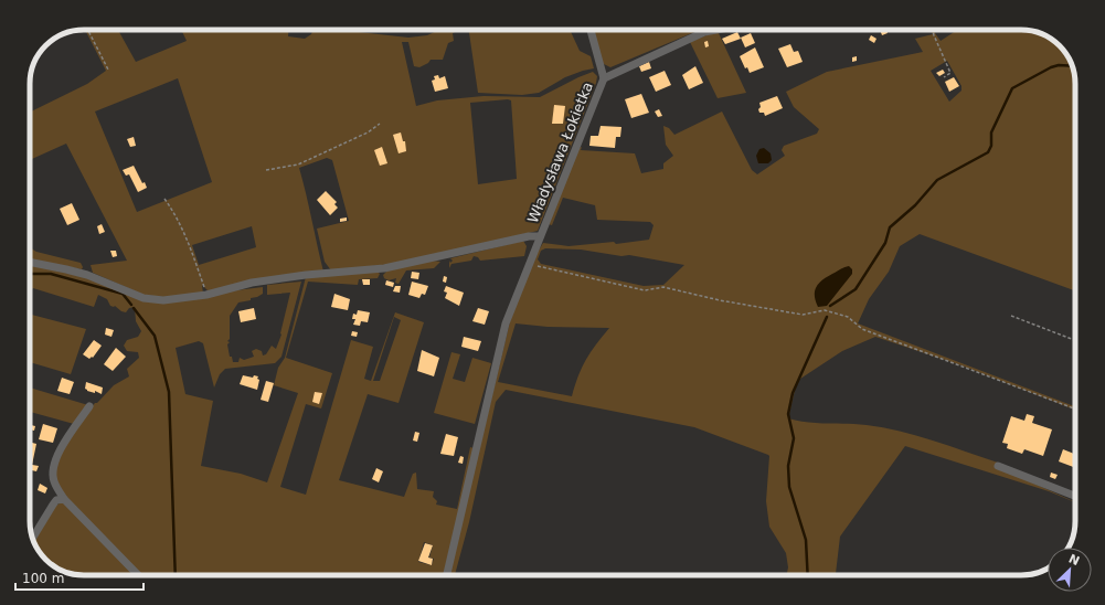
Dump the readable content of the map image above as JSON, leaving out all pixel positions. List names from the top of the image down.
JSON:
{
  "streets": {
    "street": ["Władysława Łokietka"]
  },
  "scale_bar": "100 m",
  "north": "top right"
}
